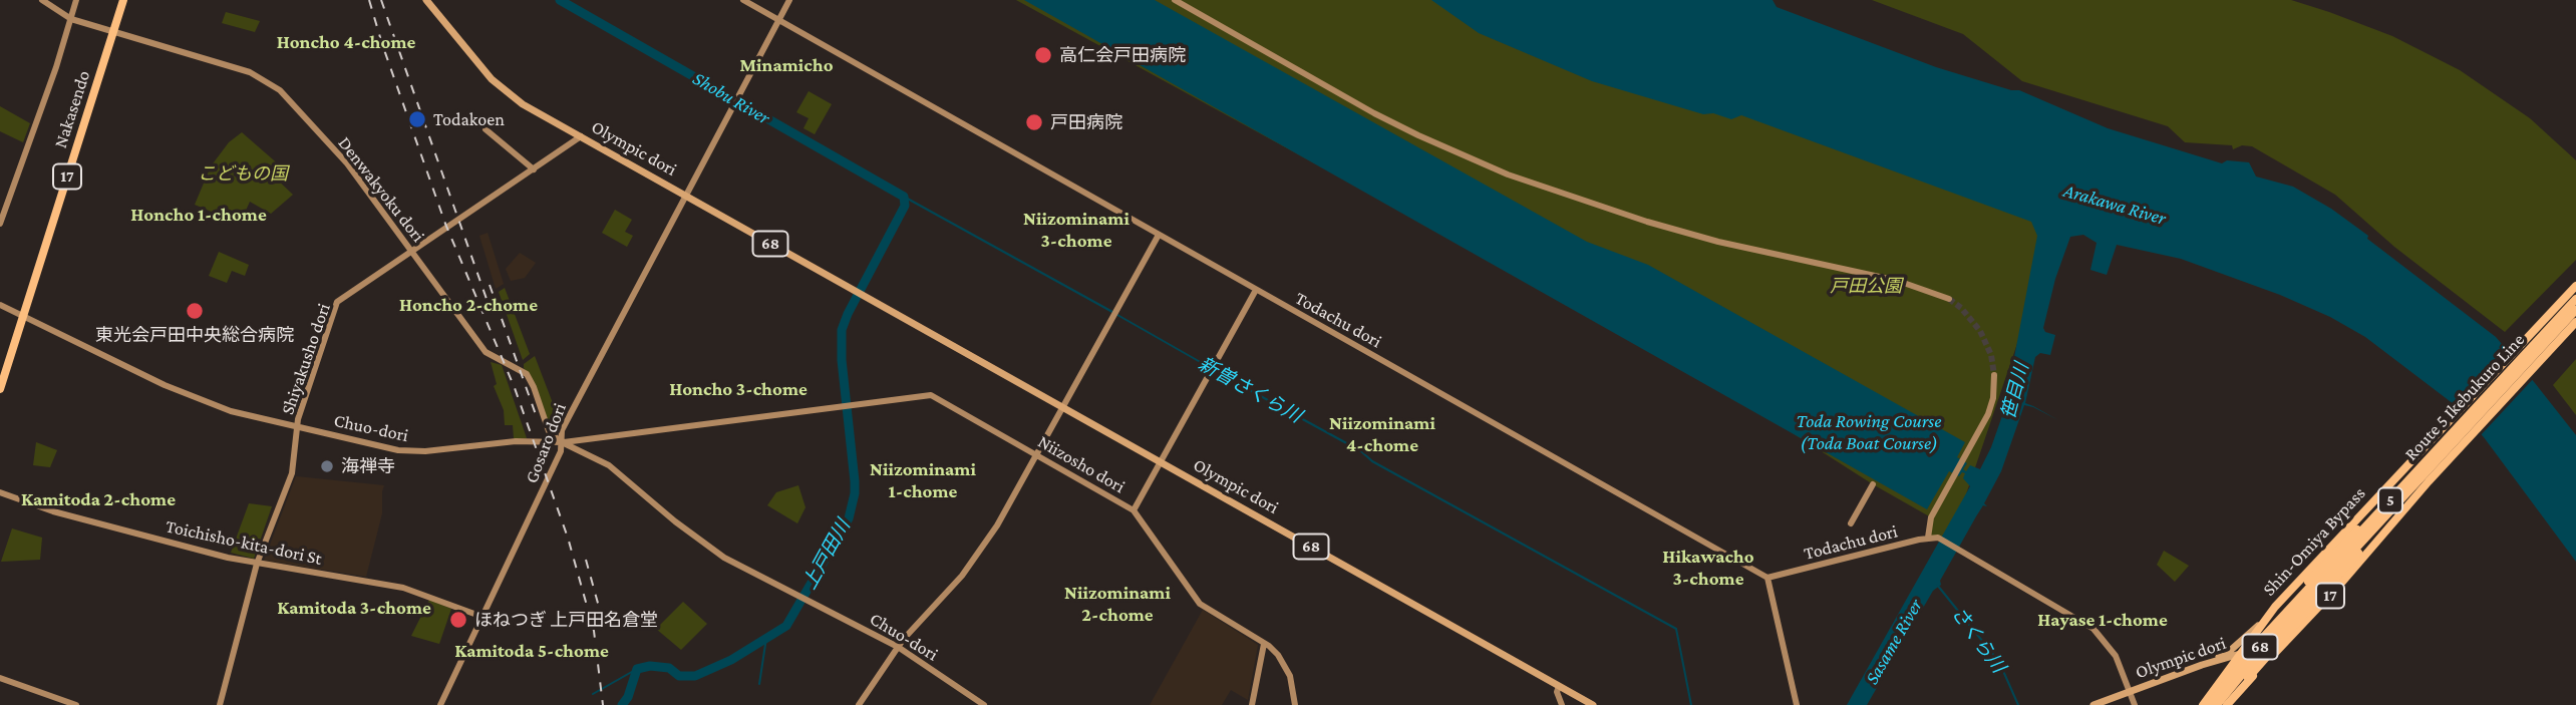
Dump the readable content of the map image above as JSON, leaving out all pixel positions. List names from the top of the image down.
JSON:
{
  "streets": {
    "highway": [
      "Nakasendo",
      "17",
      "Route 5 Ikebukuro Line",
      "5",
      "Shin-Omiya Bypass"
    ],
    "main road": ["Olympic dori", "68"],
    "street": [
      "Denwakyoku dori",
      "Todachu dori",
      "Shiyakusho dori",
      "Chuo-dori",
      "Gosaro dori",
      "Niizosho dori",
      "Toichisho-kita-dori St"
    ]
  },
  "crossings": [
    ["Nakasendo", "Denwakyoku dori"],
    ["Nakasendo", "Chuo-dori"],
    ["Olympic dori", "17"],
    ["Olympic dori", "68"],
    ["Olympic dori", "Todachu dori"],
    ["Olympic dori", "Shiyakusho dori"],
    ["Olympic dori", "Gosaro dori"],
    ["Olympic dori", "Shin-Omiya Bypass"],
    ["Denwakyoku dori", "Shiyakusho dori"],
    ["Denwakyoku dori", "Chuo-dori"],
    ["Denwakyoku dori", "Gosaro dori"],
    ["Denwakyoku dori", "Niizosho dori"],
    ["68", "Shin-Omiya Bypass"],
    ["Todachu dori", "Gosaro dori"],
    ["Shiyakusho dori", "Chuo-dori"],
    ["Shiyakusho dori", "Toichisho-kita-dori St"],
    ["Chuo-dori", "Gosaro dori"],
    ["Chuo-dori", "Niizosho dori"],
    ["Gosaro dori", "Niizosho dori"],
    ["Gosaro dori", "Toichisho-kita-dori St"]
  ],
  "districts": [
    "Honcho 4-chome",
    "Minamicho",
    "Honcho 1-chome",
    "Niizominami 3-chome",
    "Honcho 2-chome",
    "Honcho 3-chome",
    "Niizominami 4-chome",
    "Niizominami 1-chome",
    "Kamitoda 2-chome",
    "Hikawacho 3-chome",
    "Niizominami 2-chome",
    "Kamitoda 3-chome",
    "Hayase 1-chome",
    "Kamitoda 5-chome"
  ],
  "water": [
    "Shobu River",
    "Arakawa River",
    "新曽さくら川",
    "笹目川",
    "Toda Rowing Course (Toda Boat Course)",
    "上戸田川",
    "さくら川",
    "Sasame River"
  ],
  "parks": ["こどもの国", "戸田公園"],
  "places": [
    "高仁会戸田病院",
    "Todakoen",
    "戸田病院",
    "東光会戸田中央総合病院",
    "海禅寺",
    "ほねつぎ 上戸田名倉堂"
  ]
}
